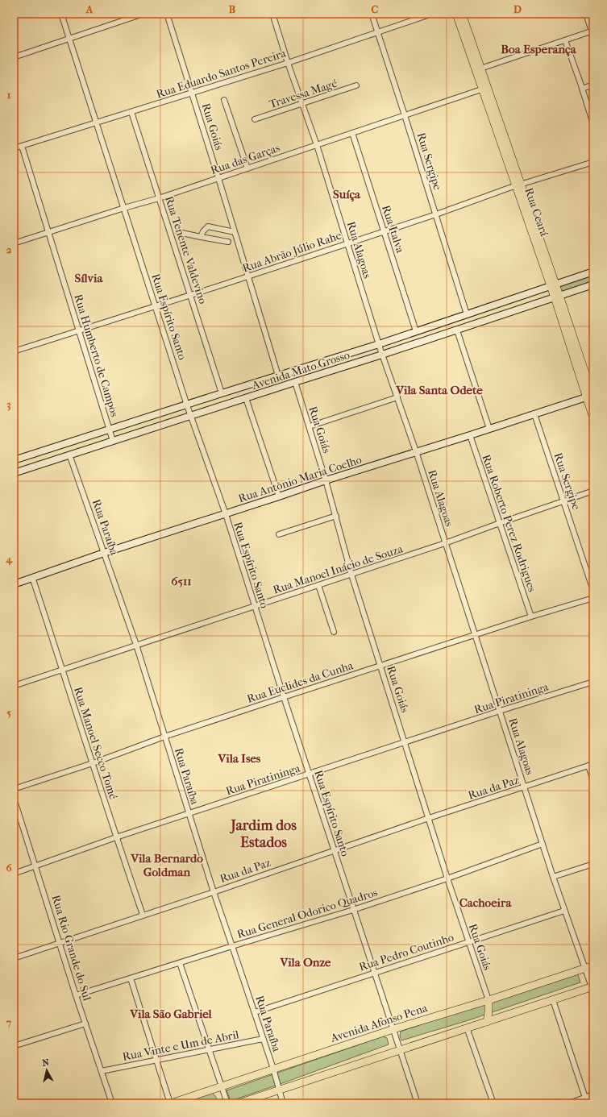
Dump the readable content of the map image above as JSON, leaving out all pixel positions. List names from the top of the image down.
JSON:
{
  "streets": {
    "main road": [
      "Rua Ceará",
      "Avenida Mato Grosso",
      "Rua Antônio Maria Coelho",
      "Avenida Afonso Pena"
    ],
    "street": [
      "Rua Eduardo Santos Pereira",
      "Travessa Magé",
      "Rua Goiás",
      "Rua das Garças",
      "Rua Sergipe",
      "Rua Italva",
      "Rua Tenente Valdevino",
      "Rua Alagoas",
      "Rua Abrão Júlio Rahe",
      "Rua Espírito Santo",
      "Rua Humberto de Campos",
      "Rua Roberto Perez Rodrigues",
      "Rua Paraíba",
      "Rua Manoel Inácio de Souza",
      "Rua Euclides da Cunha",
      "Rua Piratininga",
      "Rua Manoel Secco Tomé",
      "Rua da Paz",
      "Rua General Odorico Quadros",
      "Rua Rio Grande do Sul",
      "Rua Pedro Coutinho",
      "Rua Vinte e Um de Abril"
    ]
  },
  "crossings": [
    ["Rua Eduardo Santos Pereira", "Rua Goiás"],
    ["Rua Eduardo Santos Pereira", "Rua Sergipe"],
    ["Rua Eduardo Santos Pereira", "Rua Tenente Valdevino"],
    ["Rua Eduardo Santos Pereira", "Rua Alagoas"],
    ["Rua Eduardo Santos Pereira", "Rua Espírito Santo"],
    ["Rua Eduardo Santos Pereira", "Rua Humberto de Campos"],
    ["Travessa Magé", "Rua Alagoas"],
    ["Rua Goiás", "Rua das Garças"],
    ["Rua Goiás", "Rua Abrão Júlio Rahe"],
    ["Rua Goiás", "Avenida Mato Grosso"],
    ["Rua Goiás", "Rua Antônio Maria Coelho"],
    ["Rua Goiás", "Rua Manoel Inácio de Souza"],
    ["Rua Goiás", "Rua Euclides da Cunha"],
    ["Rua Goiás", "Rua Piratininga"],
    ["Rua Goiás", "Rua da Paz"],
    ["Rua Goiás", "Rua General Odorico Quadros"],
    ["Rua Goiás", "Rua Pedro Coutinho"],
    ["Rua Goiás", "Avenida Afonso Pena"],
    ["Rua das Garças", "Rua Sergipe"],
    ["Rua das Garças", "Rua Ceará"],
    ["Rua das Garças", "Rua Italva"],
    ["Rua das Garças", "Rua Tenente Valdevino"],
    ["Rua das Garças", "Rua Alagoas"],
    ["Rua das Garças", "Rua Espírito Santo"],
    ["Rua das Garças", "Rua Humberto de Campos"],
    ["Rua Sergipe", "Rua Abrão Júlio Rahe"],
    ["Rua Sergipe", "Avenida Mato Grosso"],
    ["Rua Sergipe", "Rua Antônio Maria Coelho"],
    ["Rua Sergipe", "Rua Manoel Inácio de Souza"],
    ["Rua Ceará", "Rua Abrão Júlio Rahe"],
    ["Rua Ceará", "Avenida Mato Grosso"],
    ["Rua Ceará", "Rua Antônio Maria Coelho"],
    ["Rua Italva", "Rua Abrão Júlio Rahe"],
    ["Rua Italva", "Avenida Mato Grosso"],
    ["Rua Tenente Valdevino", "Rua Abrão Júlio Rahe"],
    ["Rua Tenente Valdevino", "Avenida Mato Grosso"],
    ["Rua Alagoas", "Rua Abrão Júlio Rahe"],
    ["Rua Alagoas", "Avenida Mato Grosso"],
    ["Rua Alagoas", "Rua Antônio Maria Coelho"],
    ["Rua Alagoas", "Rua Manoel Inácio de Souza"],
    ["Rua Alagoas", "Rua Euclides da Cunha"],
    ["Rua Alagoas", "Rua Piratininga"],
    ["Rua Alagoas", "Rua da Paz"],
    ["Rua Alagoas", "Rua General Odorico Quadros"],
    ["Rua Alagoas", "Rua Pedro Coutinho"],
    ["Rua Alagoas", "Avenida Afonso Pena"],
    ["Rua Abrão Júlio Rahe", "Rua Espírito Santo"],
    ["Rua Abrão Júlio Rahe", "Rua Humberto de Campos"],
    ["Rua Espírito Santo", "Avenida Mato Grosso"],
    ["Rua Espírito Santo", "Rua Antônio Maria Coelho"],
    ["Rua Espírito Santo", "Rua Manoel Inácio de Souza"],
    ["Rua Espírito Santo", "Rua Euclides da Cunha"],
    ["Rua Espírito Santo", "Rua Piratininga"],
    ["Rua Espírito Santo", "Rua da Paz"],
    ["Rua Espírito Santo", "Rua General Odorico Quadros"],
    ["Rua Espírito Santo", "Rua Pedro Coutinho"],
    ["Rua Espírito Santo", "Avenida Afonso Pena"],
    ["Rua Humberto de Campos", "Avenida Mato Grosso"],
    ["Avenida Mato Grosso", "Rua Paraíba"],
    ["Rua Antônio Maria Coelho", "Rua Roberto Perez Rodrigues"],
    ["Rua Antônio Maria Coelho", "Rua Paraíba"],
    ["Rua Antônio Maria Coelho", "Rua Manoel Secco Tomé"],
    ["Rua Roberto Perez Rodrigues", "Rua Manoel Inácio de Souza"],
    ["Rua Roberto Perez Rodrigues", "Rua Euclides da Cunha"],
    ["Rua Paraíba", "Rua Manoel Inácio de Souza"],
    ["Rua Paraíba", "Rua Euclides da Cunha"],
    ["Rua Paraíba", "Rua Piratininga"],
    ["Rua Paraíba", "Rua da Paz"],
    ["Rua Paraíba", "Rua General Odorico Quadros"],
    ["Rua Paraíba", "Rua Pedro Coutinho"],
    ["Rua Paraíba", "Avenida Afonso Pena"],
    ["Rua Paraíba", "Rua Vinte e Um de Abril"],
    ["Rua Manoel Inácio de Souza", "Rua Manoel Secco Tomé"],
    ["Rua Euclides da Cunha", "Rua Manoel Secco Tomé"],
    ["Rua Piratininga", "Rua Manoel Secco Tomé"],
    ["Rua Piratininga", "Rua Rio Grande do Sul"],
    ["Rua Manoel Secco Tomé", "Rua da Paz"],
    ["Rua da Paz", "Rua Rio Grande do Sul"],
    ["Rua General Odorico Quadros", "Rua Rio Grande do Sul"],
    ["Rua Rio Grande do Sul", "Rua Vinte e Um de Abril"]
  ],
  "districts": [
    "Boa Esperança",
    "Suíça",
    "Sílvia",
    "Vila Santa Odete",
    "6511",
    "Vila Ises",
    "Jardim dos Estados",
    "Vila Bernardo Goldman",
    "Cachoeira",
    "Vila Onze",
    "Vila São Gabriel"
  ],
  "north": "top",
  "grid": {
    "columns": [
      "A",
      "B",
      "C",
      "D"
    ],
    "rows": [
      "1",
      "2",
      "3",
      "4",
      "5",
      "6",
      "7"
    ]
  }
}
